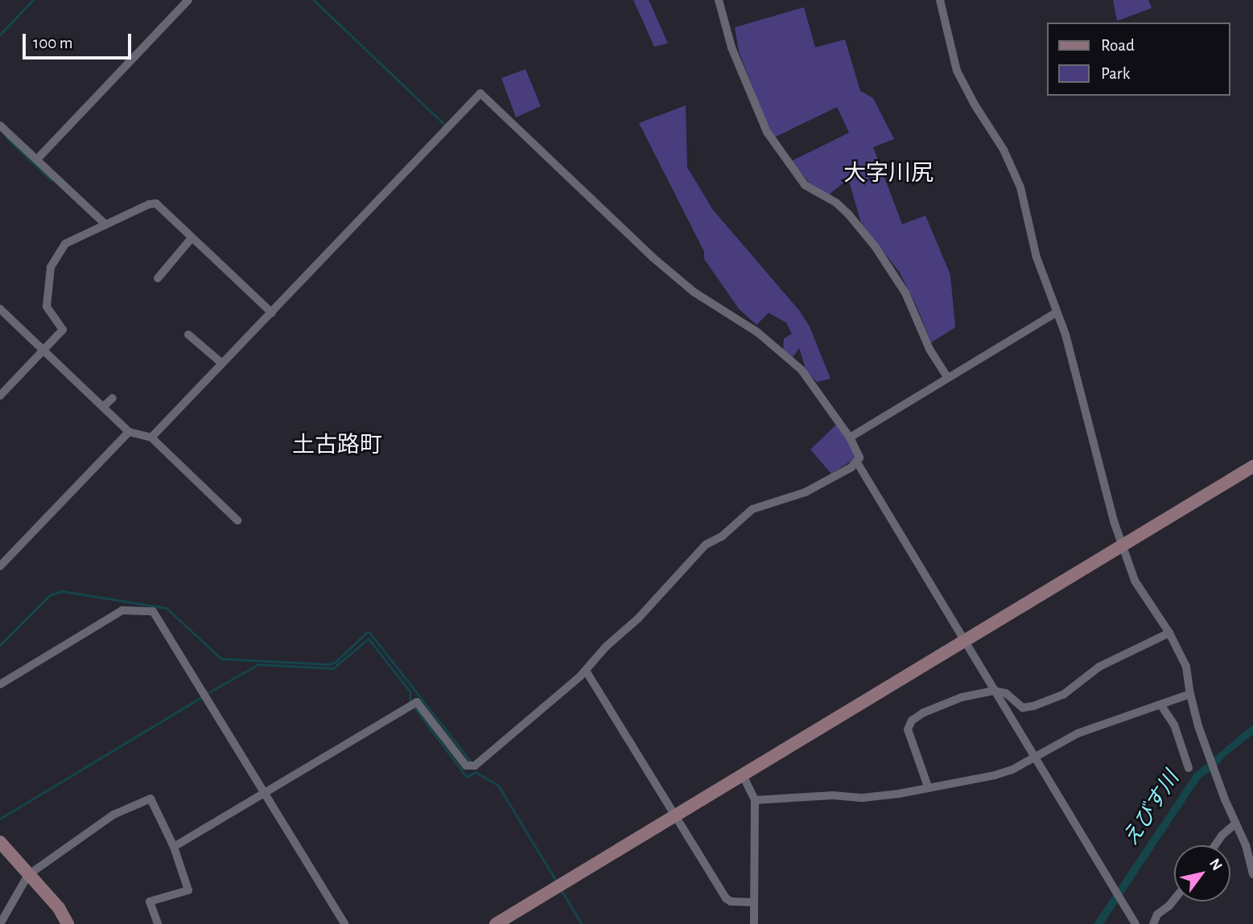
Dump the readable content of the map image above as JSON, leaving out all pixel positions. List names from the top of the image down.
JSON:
{
  "districts": ["大字川尻", "土古路町"],
  "water": ["えびす川"],
  "legend": ["Road", "Park"],
  "scale_bar": "100 m",
  "north": "top right"
}
